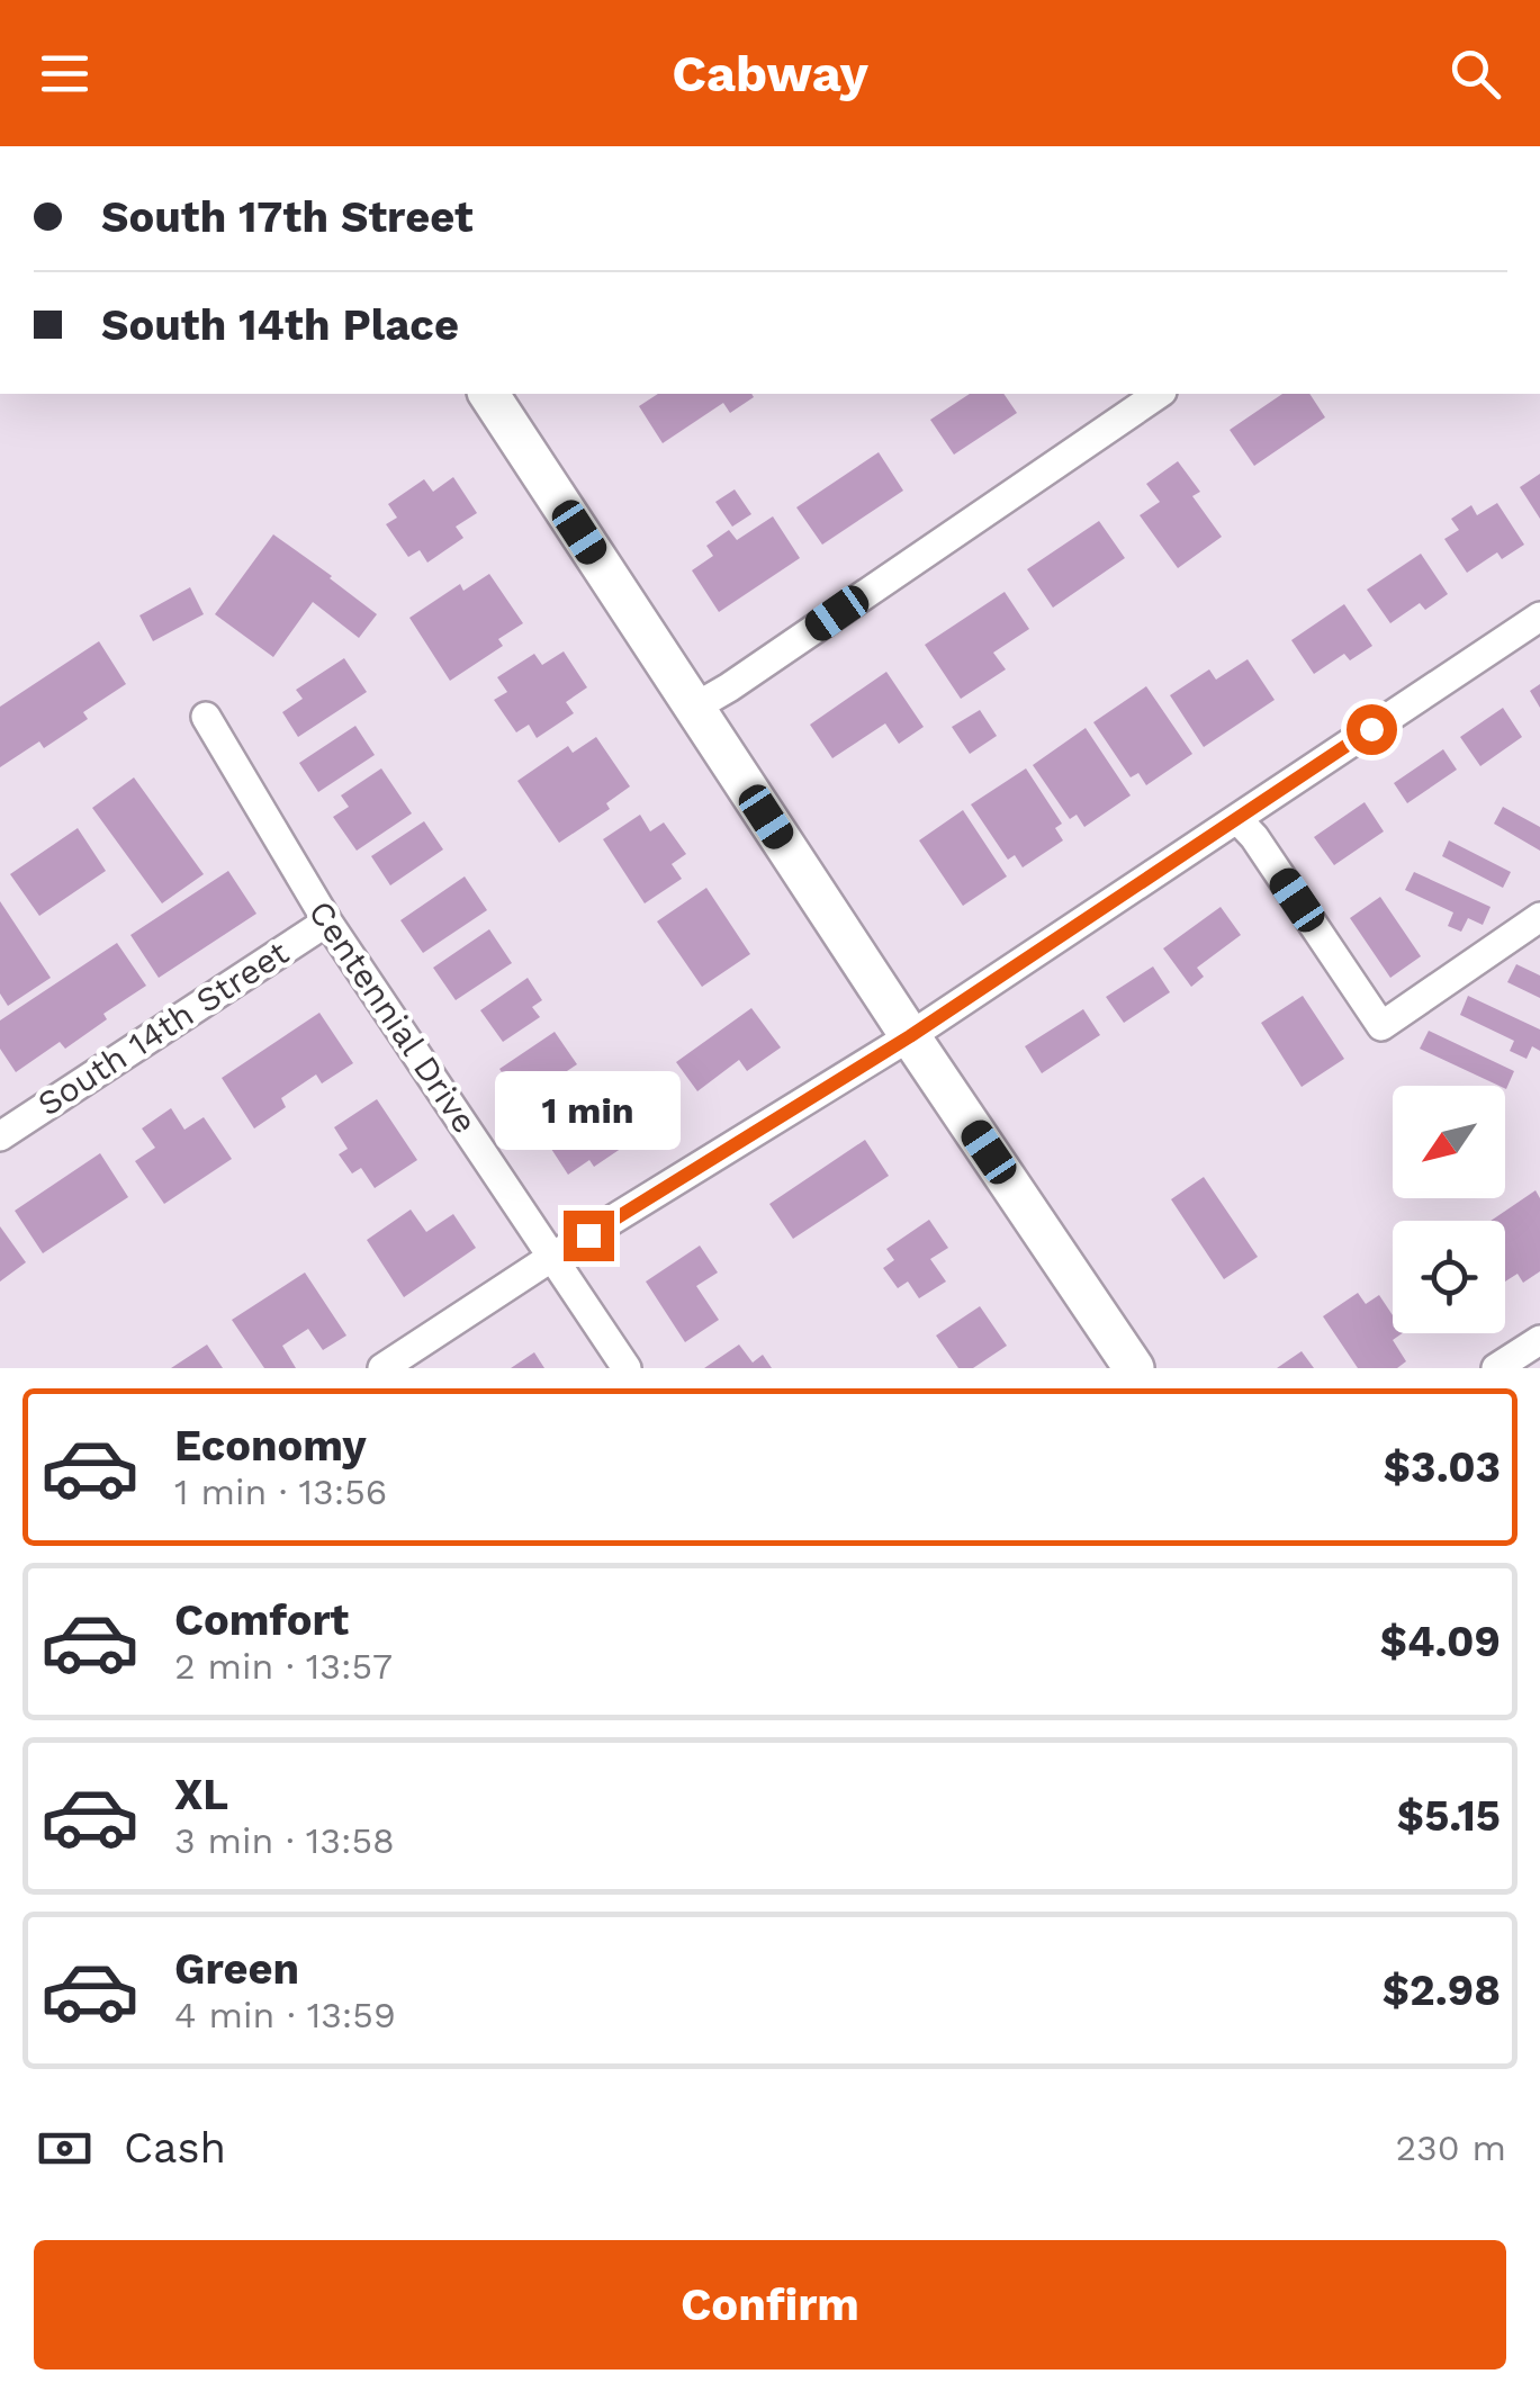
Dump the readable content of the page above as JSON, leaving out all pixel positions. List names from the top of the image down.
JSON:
{
  "streets": {
    "street": ["Centennial Drive", "South 14th Street"]
  },
  "crossings": [
    ["Centennial Drive", "South 14th Street"]
  ],
  "north": "bottom left",
  "page": {
    "header": "Cabway",
    "banner": ["South 17th Street", "South 14th Place"],
    "bubble": "1 min",
    "list": [
      {
        "name": "Economy",
        "note": "1 min · 13:56",
        "value": "$3.03"
      },
      {
        "name": "Comfort",
        "note": "2 min · 13:57",
        "value": "$4.09"
      },
      {
        "name": "XL",
        "note": "3 min · 13:58",
        "value": "$5.15"
      },
      {
        "name": "Green",
        "note": "4 min · 13:59",
        "value": "$2.98"
      }
    ],
    "pay": ["Cash", "230 m"],
    "buttons": "Confirm"
  }
}
